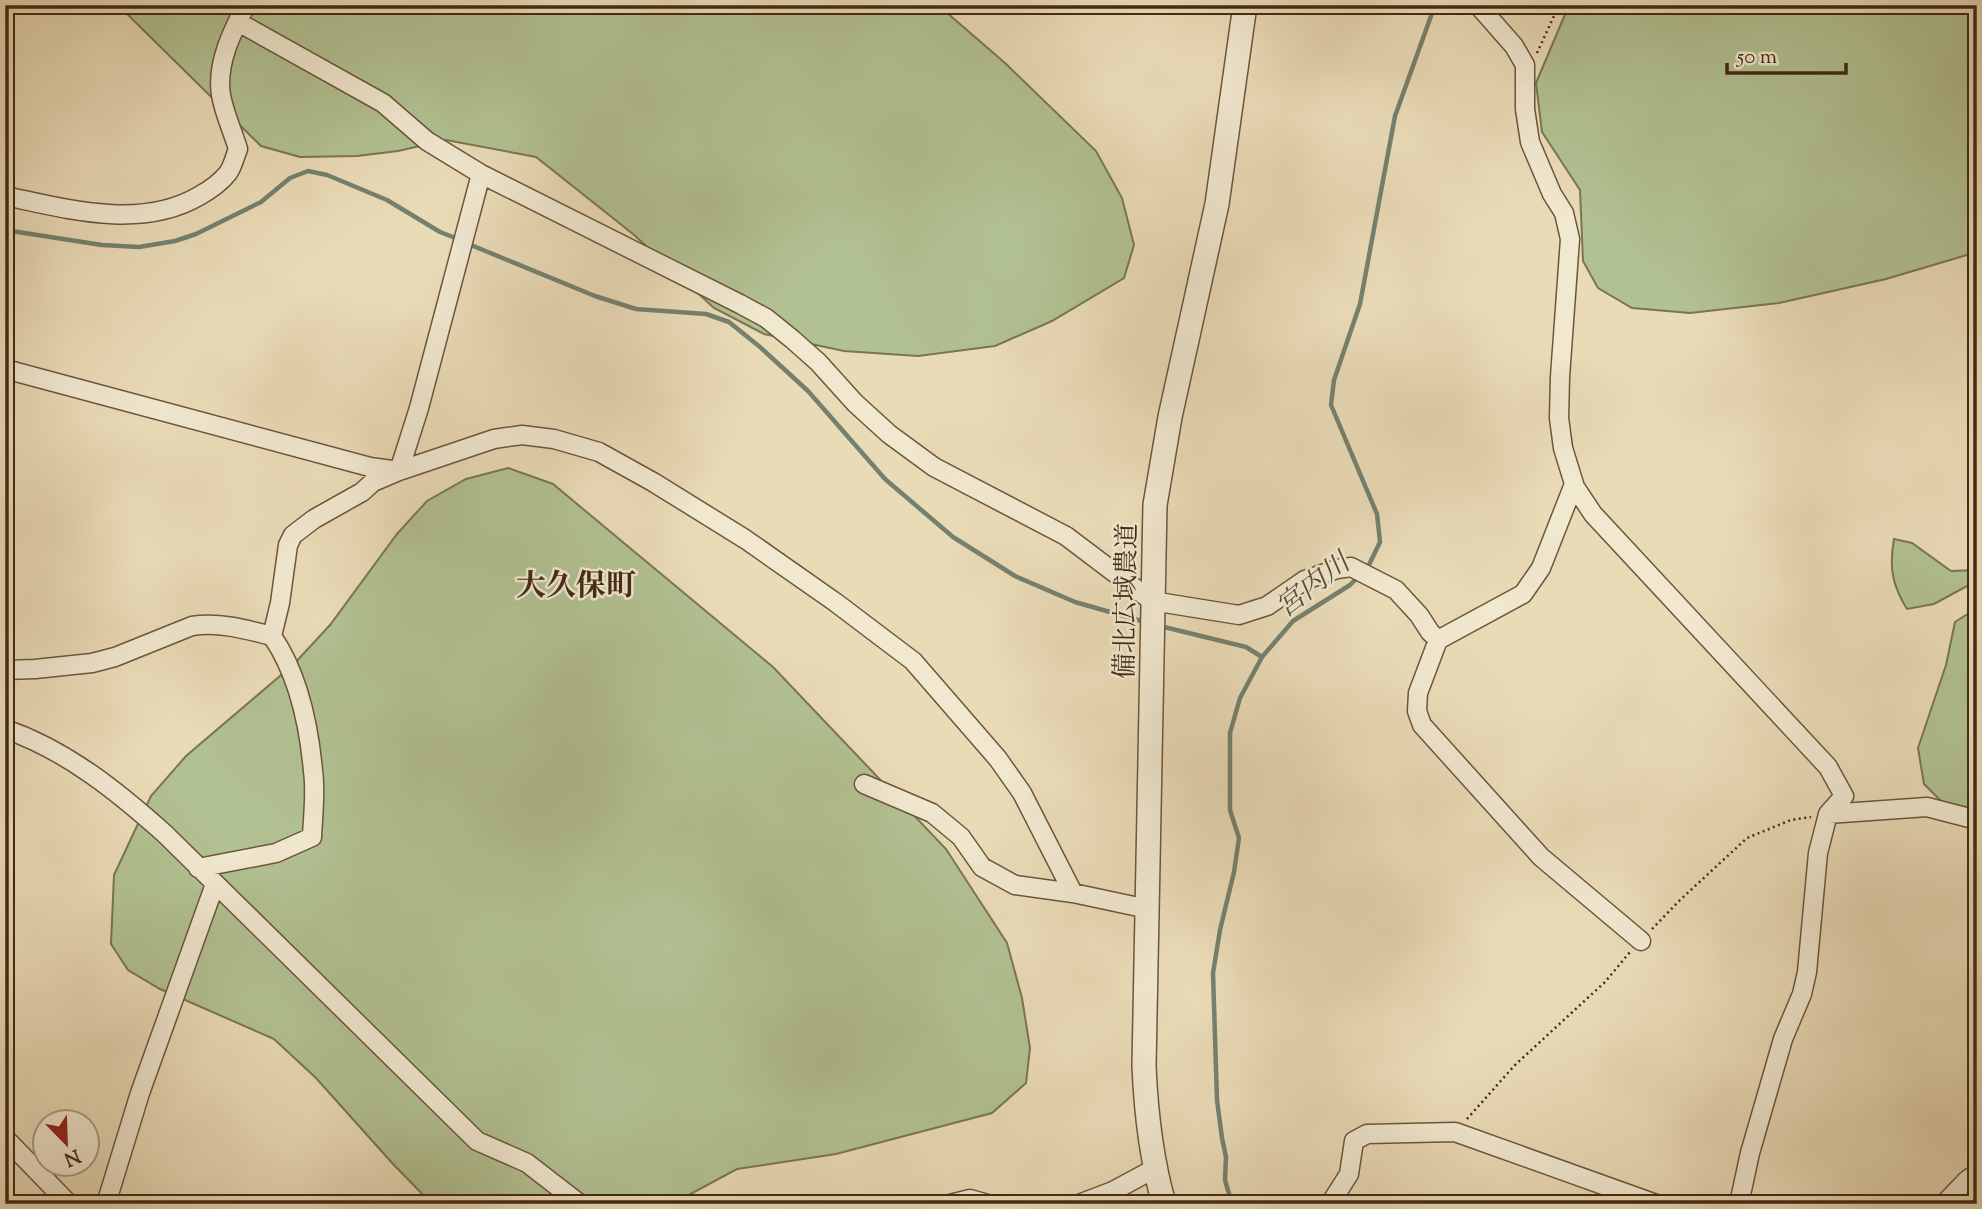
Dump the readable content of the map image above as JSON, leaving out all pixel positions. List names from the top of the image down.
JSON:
{
  "streets": {
    "street": ["備北広域農道"]
  },
  "districts": ["大久保町"],
  "water": ["宮内川"],
  "scale_bar": "50 m",
  "north": "bottom right"
}
